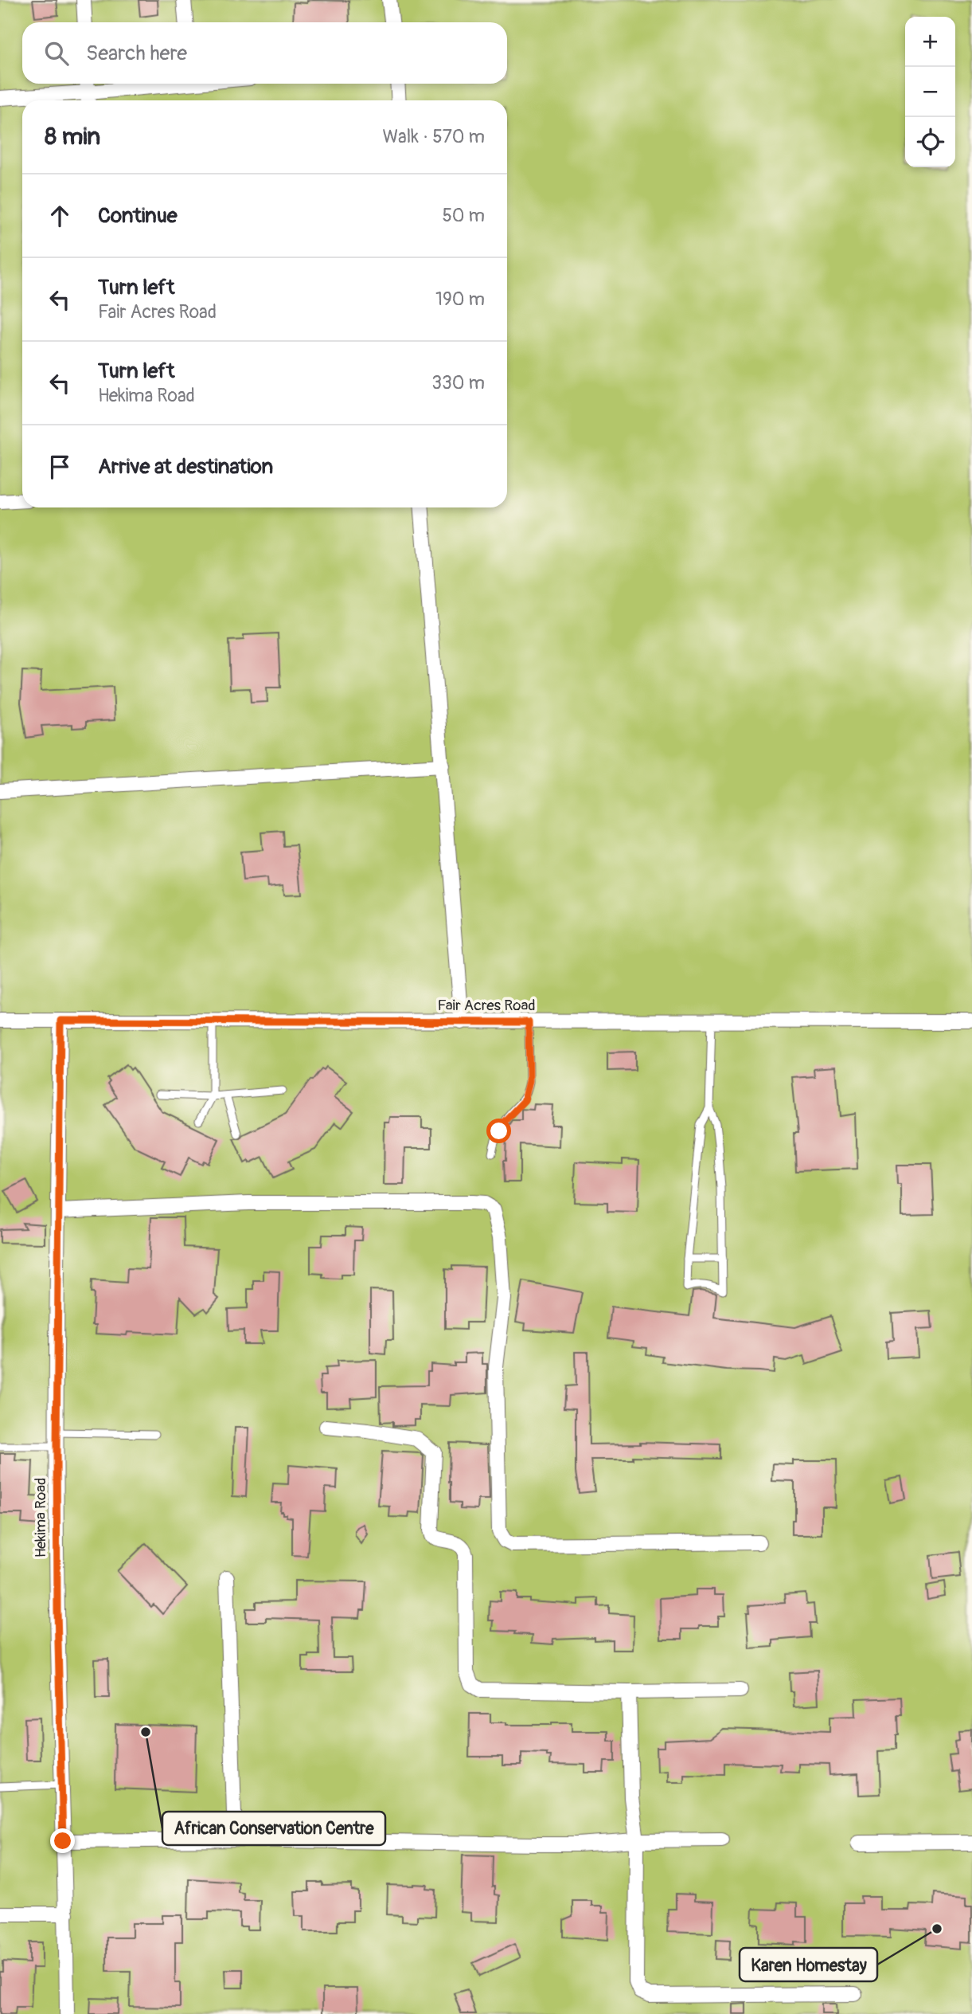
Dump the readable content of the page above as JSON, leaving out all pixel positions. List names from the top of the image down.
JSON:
{
  "streets": {
    "street": ["Fair Acres Road", "Hekima Road"]
  },
  "crossings": [
    ["Fair Acres Road", "Hekima Road"]
  ],
  "places": ["African Conservation Centre", "Karen Homestay"],
  "page": {
    "map_buttons": ["+", "−"],
    "search": "Search here",
    "heading": ["8 min", "Walk · 570 m"],
    "list": [
      ["Continue", "50 m"],
      ["Turn left", "Fair Acres Road", "190 m"],
      ["Turn left", "Hekima Road", "330 m"],
      "Arrive at destination"
    ]
  }
}
